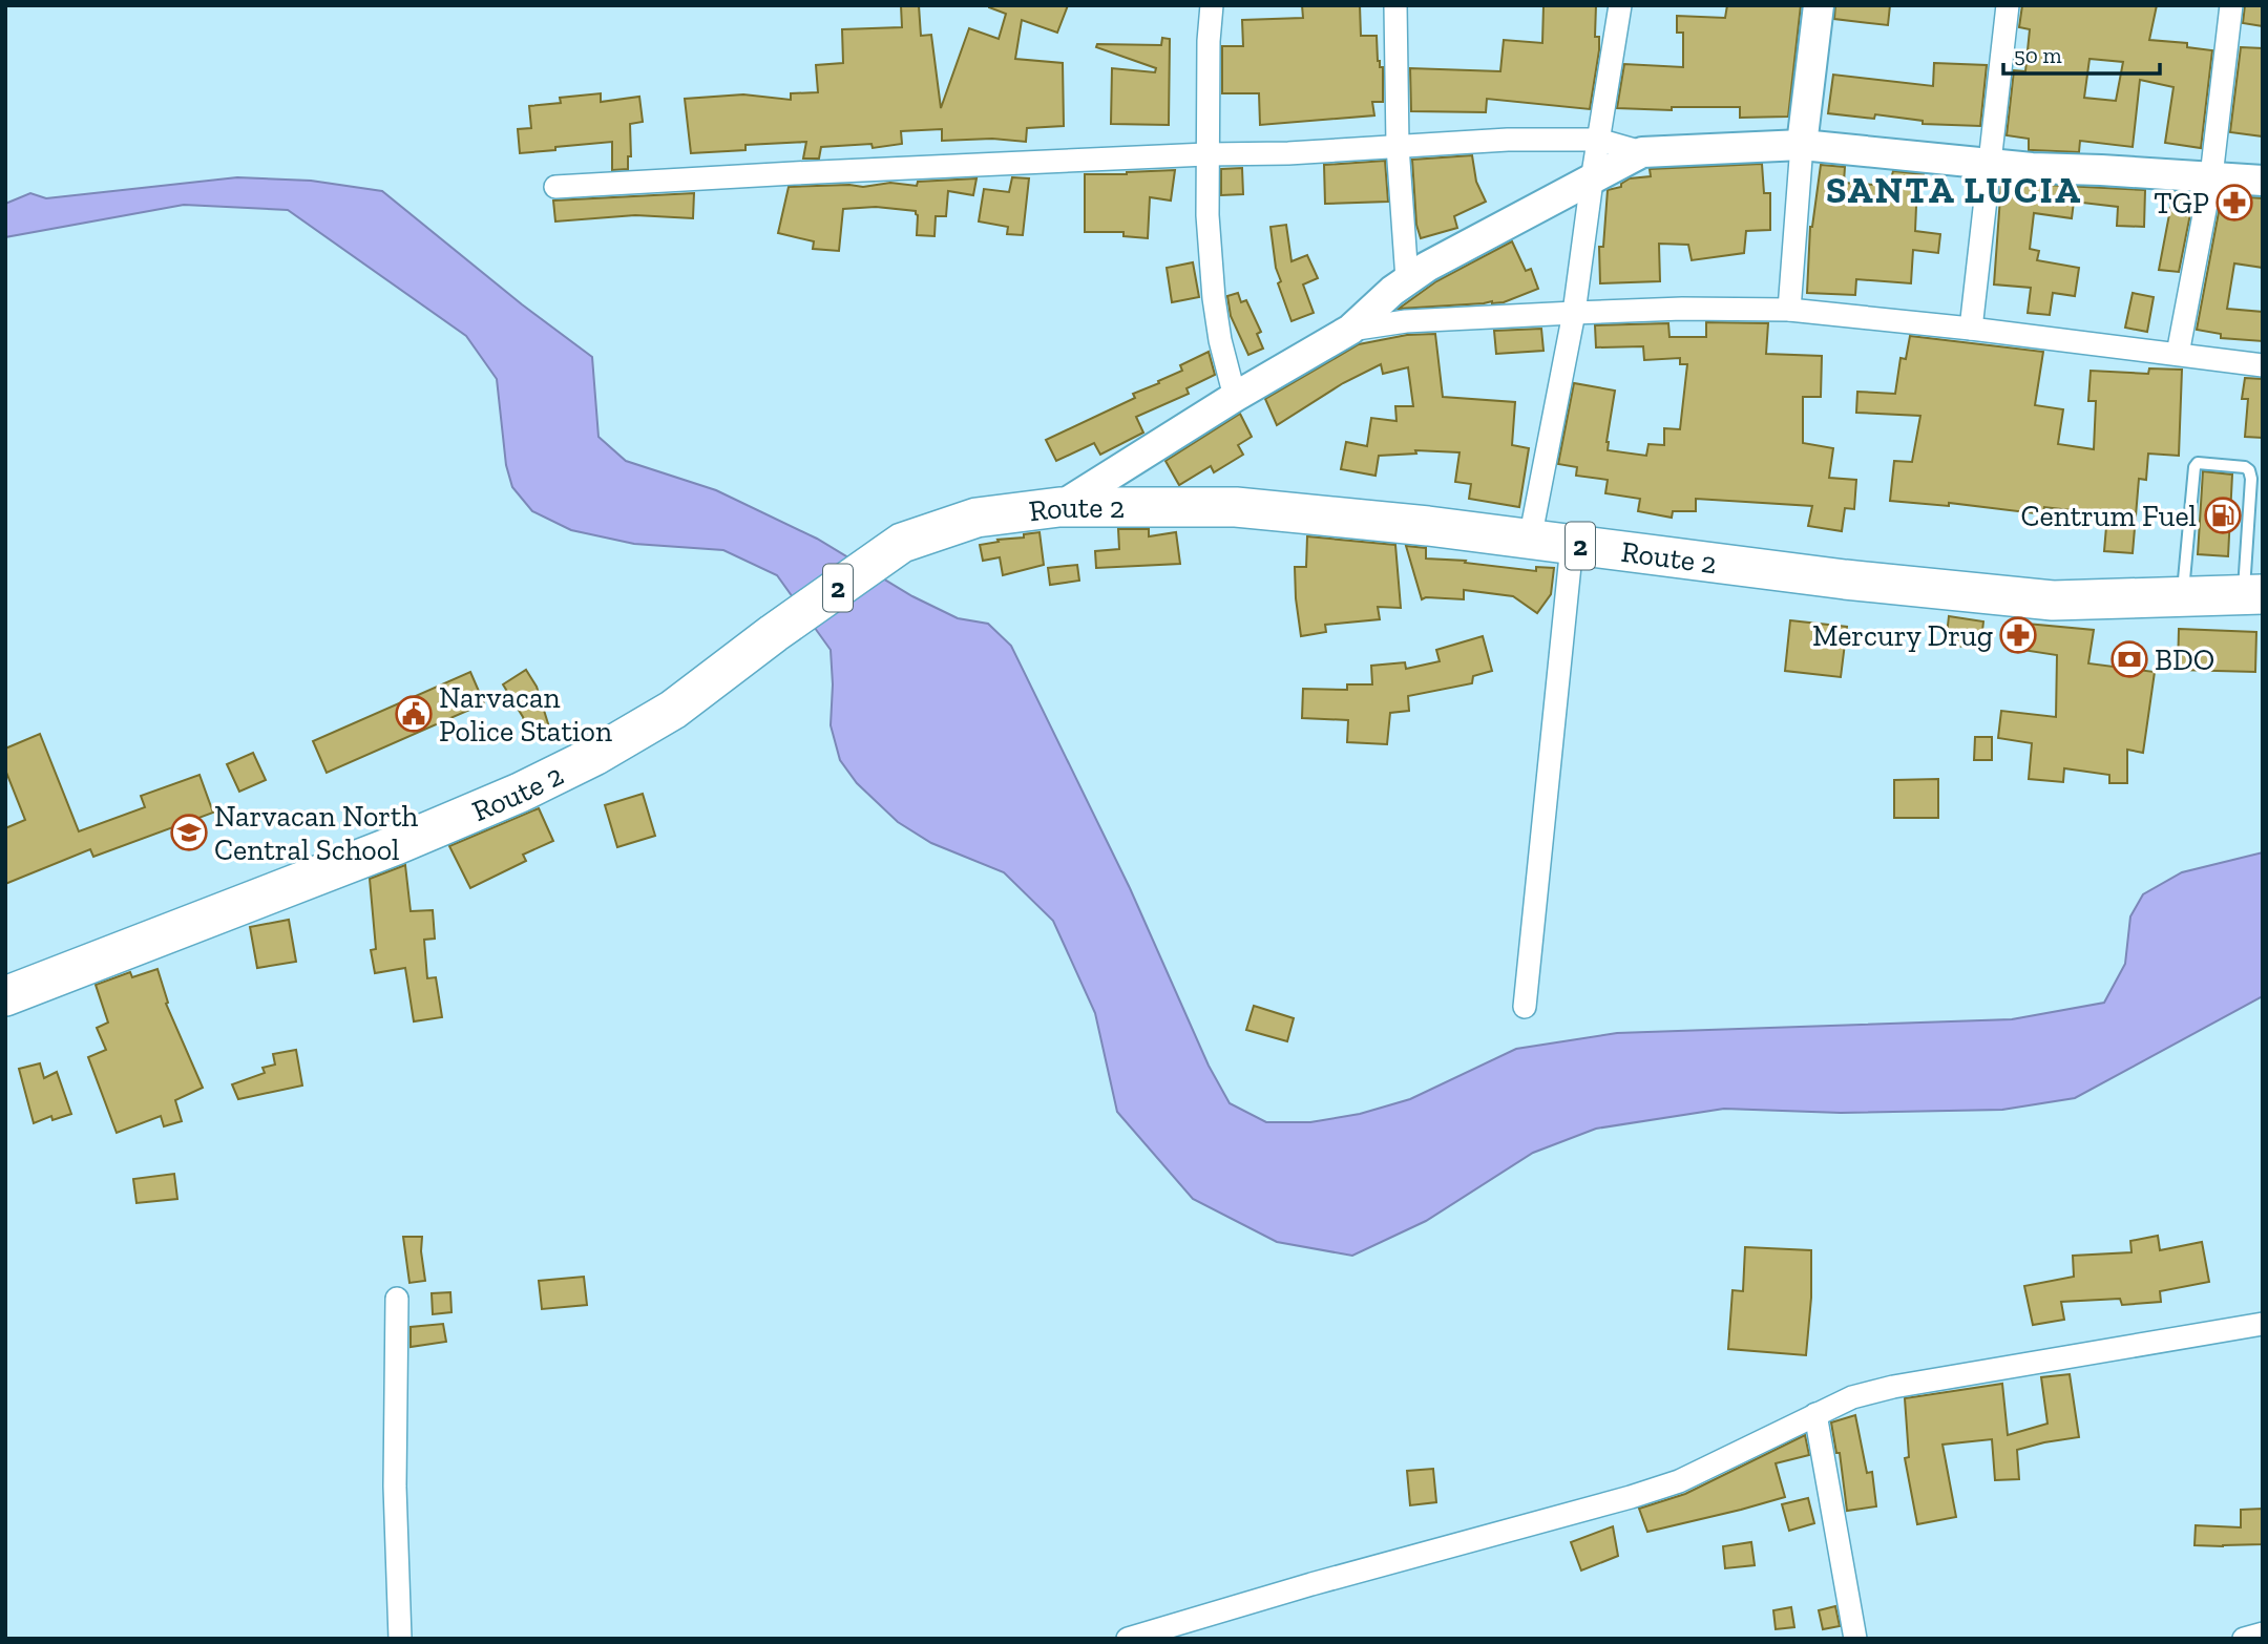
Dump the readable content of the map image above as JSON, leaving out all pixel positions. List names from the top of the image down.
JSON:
{
  "streets": {
    "highway": ["Route 2", "2"]
  },
  "districts": ["SANTA LUCIA"],
  "places": {
    "pharmacy": ["TGP", "Mercury Drug"],
    "fuel station": ["Centrum Fuel"],
    "bank": ["BDO"],
    "public building": ["Narvacan Police Station"],
    "school or university": ["Narvacan North Central School"]
  },
  "scale_bar": "50 m"
}
